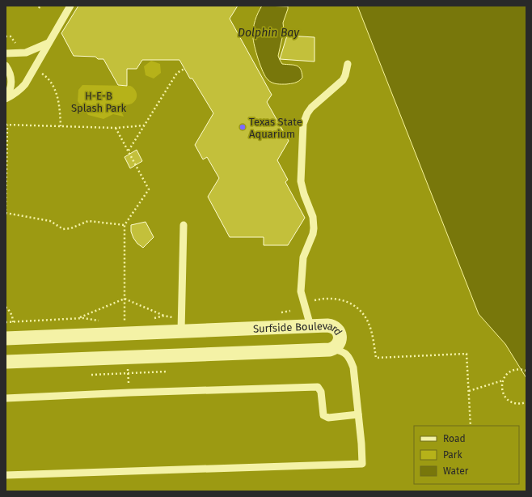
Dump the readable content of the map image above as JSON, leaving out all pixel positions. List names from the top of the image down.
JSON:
{
  "streets": {
    "street": ["Surfside Boulevard"]
  },
  "water": ["Dolphin Bay"],
  "parks": ["H-E-B Splash Park"],
  "places": ["Texas State Aquarium"],
  "legend": ["Road", "Park", "Water"]
}
